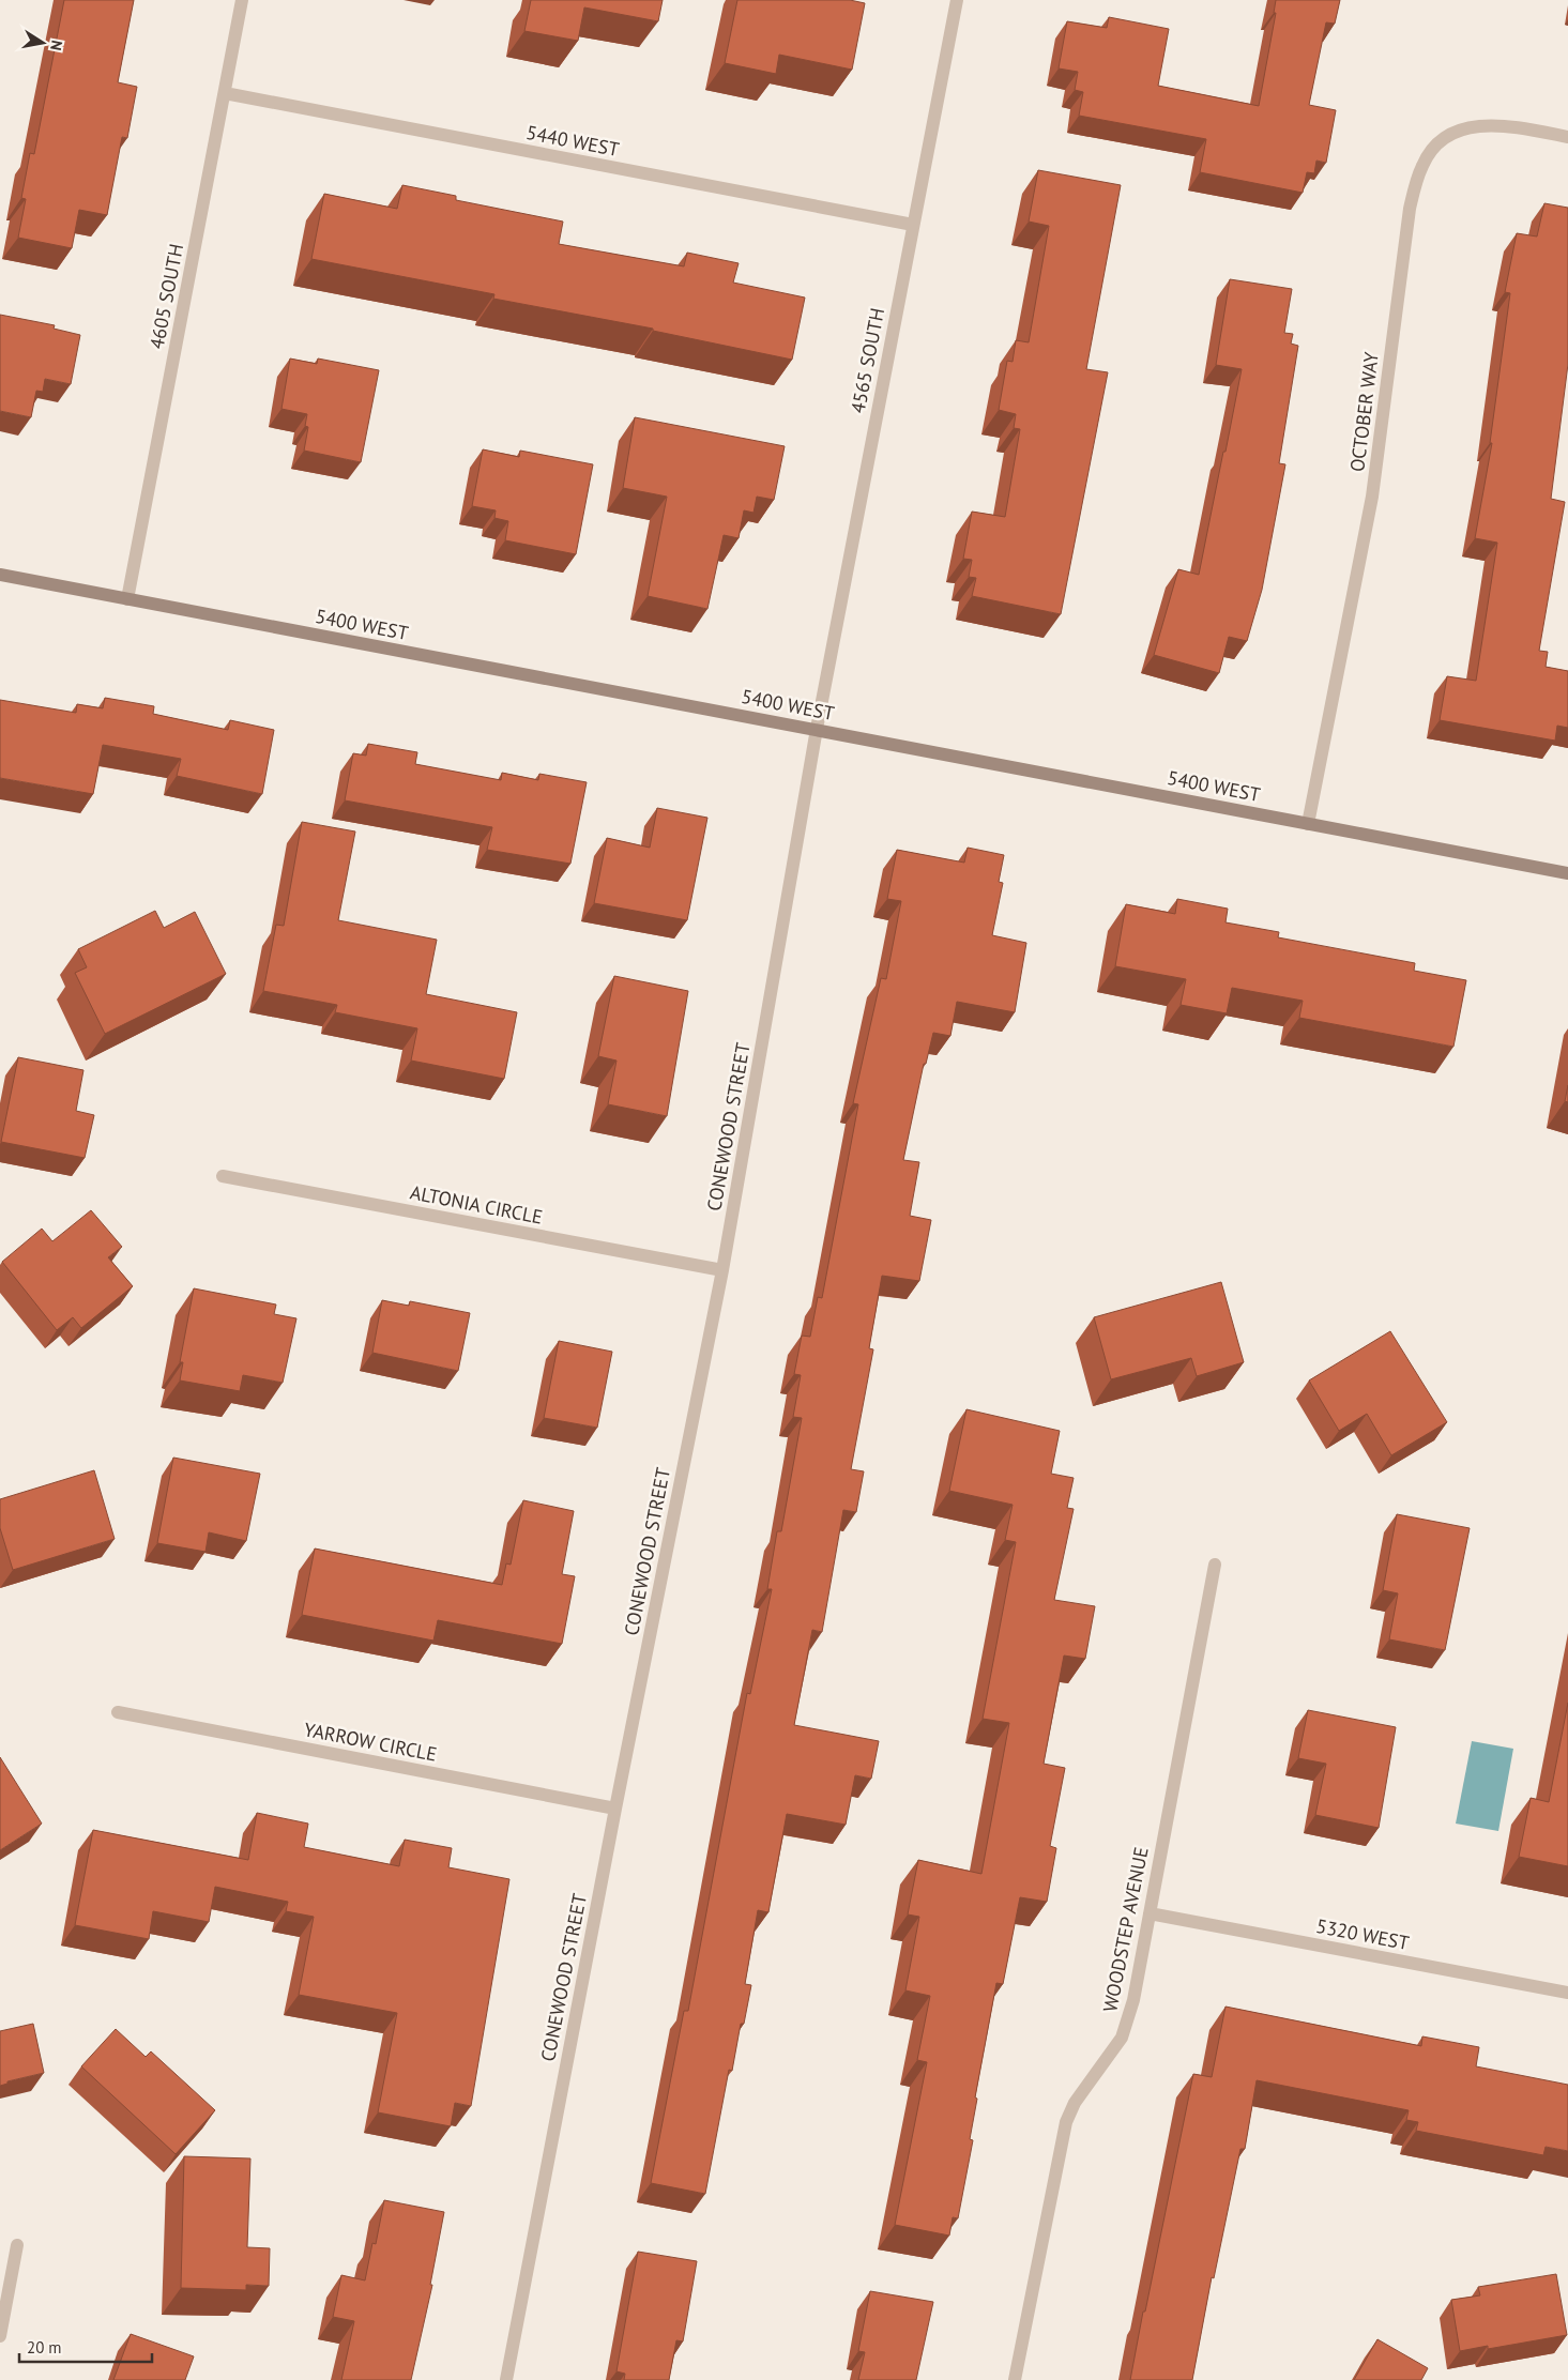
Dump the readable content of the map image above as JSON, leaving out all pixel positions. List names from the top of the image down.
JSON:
{
  "streets": {
    "street": [
      "5440 WEST",
      "4605 SOUTH",
      "4565 SOUTH",
      "OCTOBER WAY",
      "5400 WEST",
      "CONEWOOD STREET",
      "ALTONIA CIRCLE",
      "YARROW CIRCLE",
      "WOODSTEP AVENUE",
      "5320 WEST"
    ]
  },
  "crossings": [
    ["5440 WEST", "4605 SOUTH"],
    ["5440 WEST", "4565 SOUTH"],
    ["4605 SOUTH", "5400 WEST"],
    ["4565 SOUTH", "5400 WEST"],
    ["4565 SOUTH", "CONEWOOD STREET"],
    ["OCTOBER WAY", "5400 WEST"],
    ["5400 WEST", "CONEWOOD STREET"],
    ["CONEWOOD STREET", "ALTONIA CIRCLE"],
    ["CONEWOOD STREET", "YARROW CIRCLE"],
    ["WOODSTEP AVENUE", "5320 WEST"]
  ],
  "scale_bar": "20 m",
  "north": "right"
}
